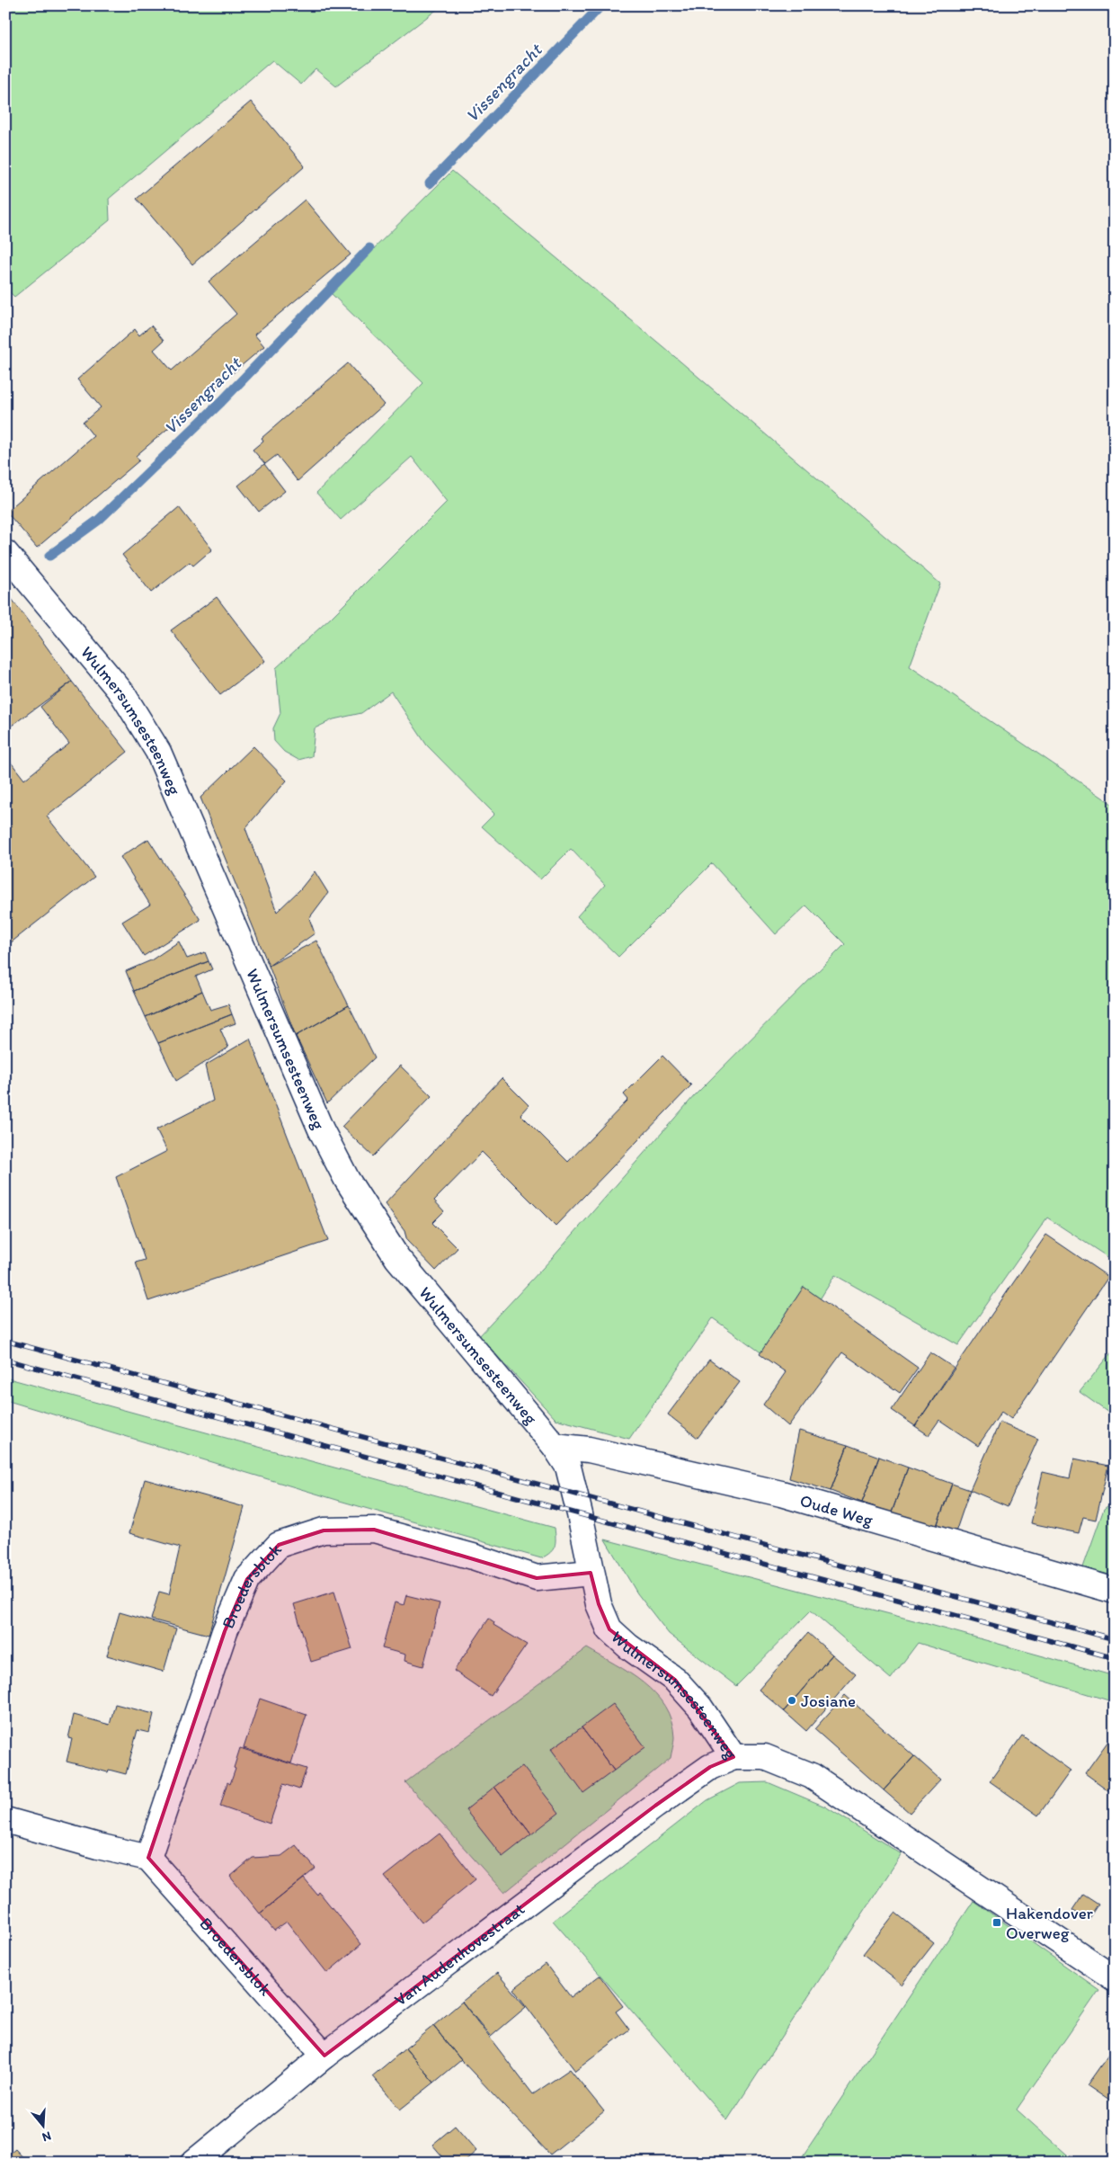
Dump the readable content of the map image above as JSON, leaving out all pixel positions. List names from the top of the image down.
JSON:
{
  "streets": {
    "street": [
      "Wulmersumsesteenweg",
      "Oude Weg",
      "Broedersblok",
      "Van Audenhovestraat"
    ]
  },
  "crossings": [
    ["Wulmersumsesteenweg", "Oude Weg"],
    ["Wulmersumsesteenweg", "Broedersblok"],
    ["Wulmersumsesteenweg", "Van Audenhovestraat"],
    ["Broedersblok", "Van Audenhovestraat"]
  ],
  "water": ["Vissengracht"],
  "places": {
    "other": ["Josiane"],
    "transit": ["Hakendover Overweg"]
  },
  "north": "bottom"
}
